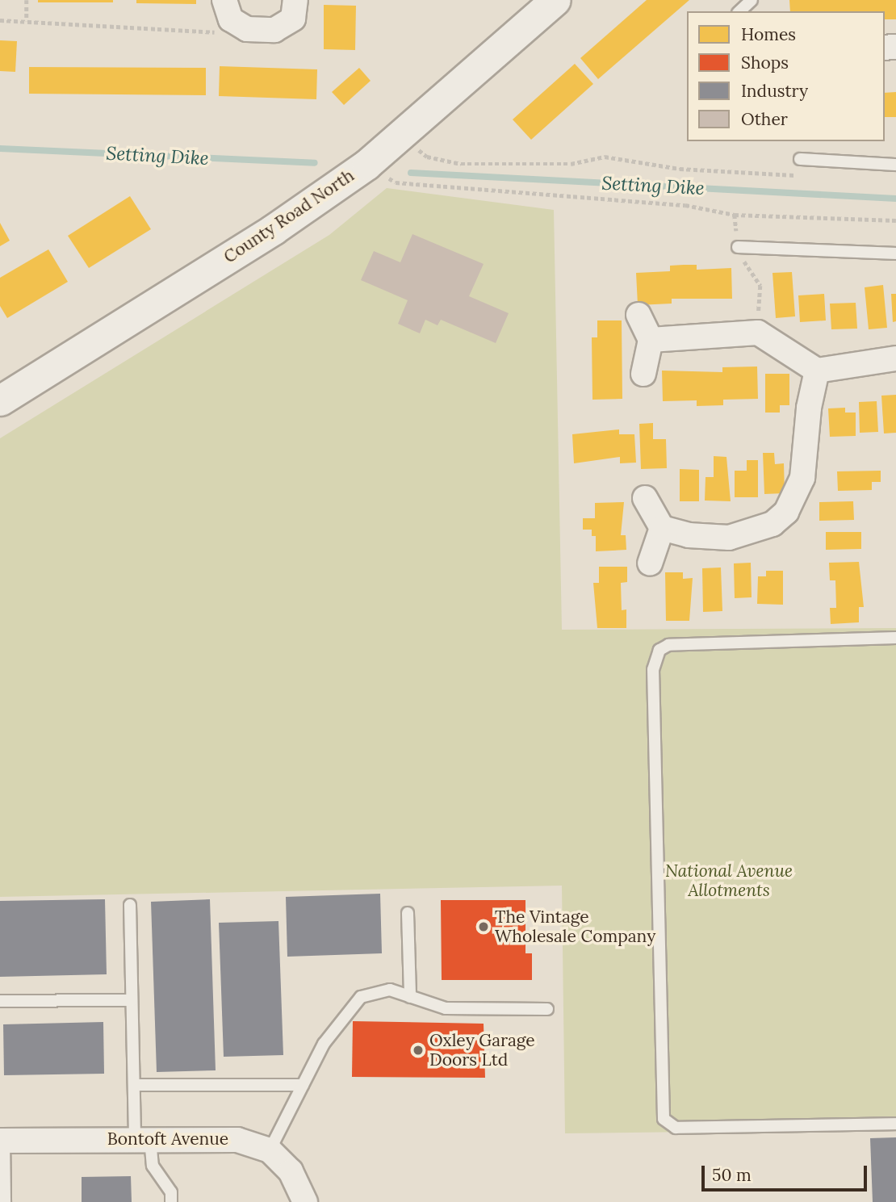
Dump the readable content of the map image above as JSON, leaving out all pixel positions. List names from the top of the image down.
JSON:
{
  "streets": {
    "street": ["County Road North", "Bontoft Avenue"]
  },
  "water": ["Setting Dike"],
  "parks": ["National Avenue Allotments"],
  "places": ["The Vintage Wholesale Company", "Oxley Garage Doors Ltd"],
  "legend": [
    "Homes",
    "Shops",
    "Industry",
    "Other"
  ],
  "scale_bar": "50 m"
}
